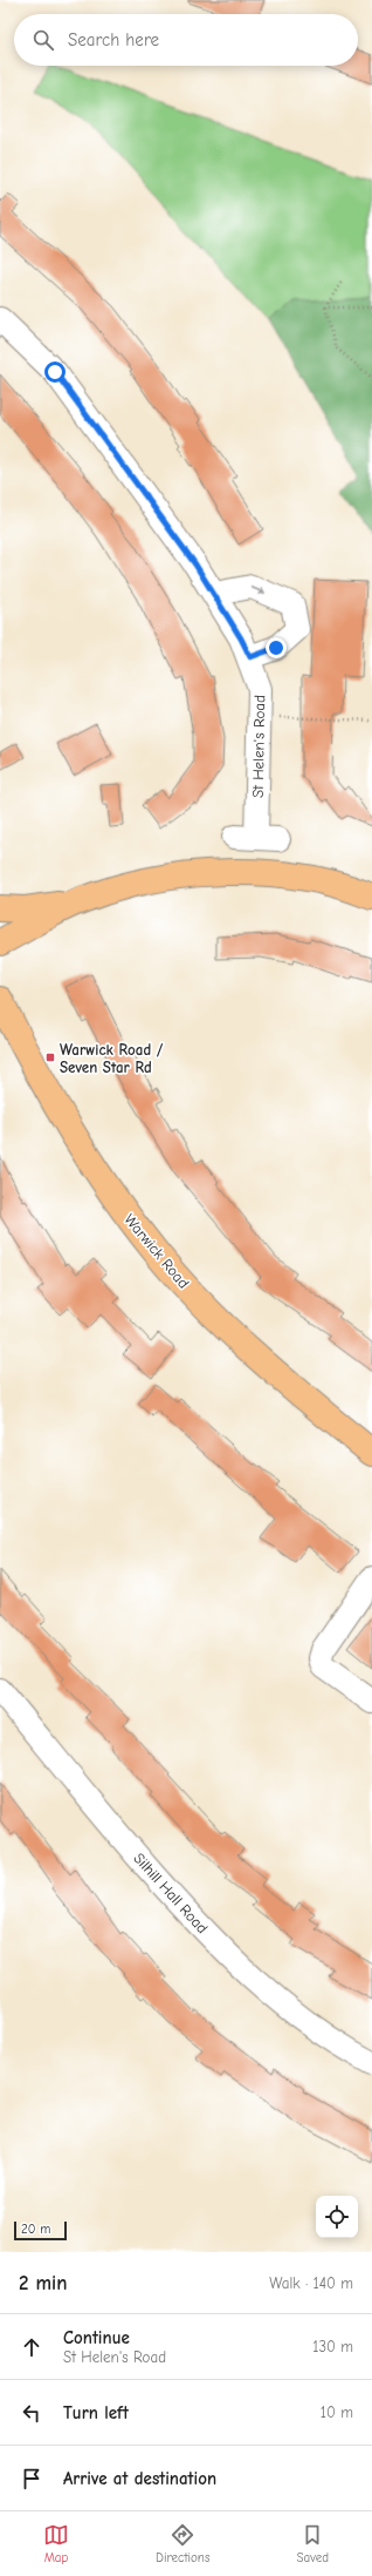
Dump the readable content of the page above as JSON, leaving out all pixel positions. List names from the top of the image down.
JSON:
{
  "streets": {
    "main road": ["Warwick Road"],
    "street": ["St Helen's Road", "Silhill Hall Road"]
  },
  "places": {
    "transit": ["Warwick Road / Seven Star Rd"]
  },
  "scale_bar": "20 m",
  "page": {
    "search": "Search here",
    "scale": "20 m",
    "heading": ["2 min", "Walk · 140 m"],
    "list": [
      ["Continue", "St Helen's Road", "130 m"],
      ["Turn left", "10 m"],
      "Arrive at destination"
    ],
    "nav": ["Map", "Directions", "Saved"]
  }
}
